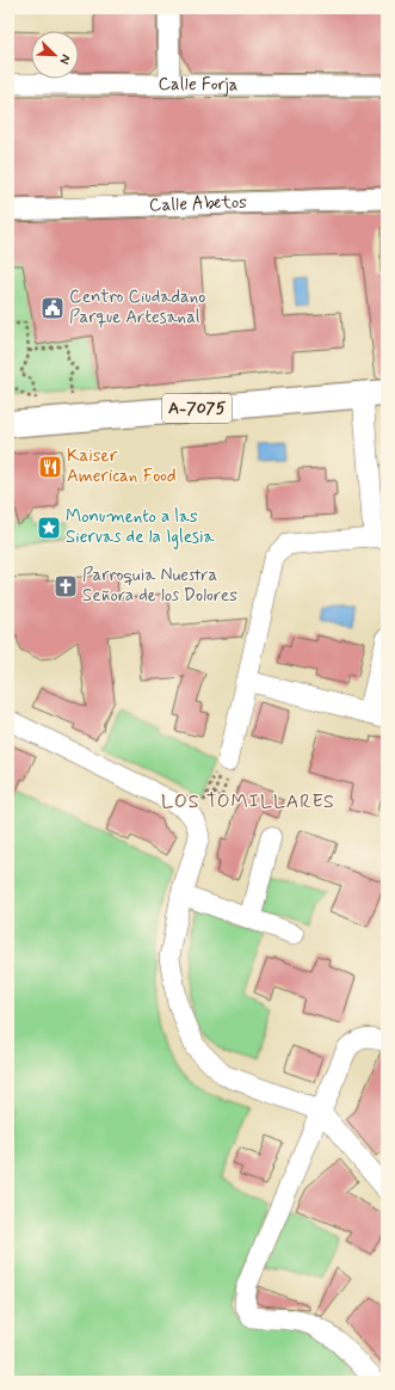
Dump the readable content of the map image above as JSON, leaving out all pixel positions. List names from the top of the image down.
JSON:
{
  "streets": {
    "main road": ["A-7075"],
    "street": ["Calle Forja", "Calle Abetos"]
  },
  "districts": ["LOS TOMILLARES"],
  "places": {
    "public building": ["Centro Ciudadano Parque Artesanal"],
    "restaurant": ["Kaiser American Food"],
    "place": ["Monumento a las Siervas de la Iglesia"],
    "church": ["Parroquia Nuestra Señora de los Dolores"]
  },
  "north": "bottom right"
}
